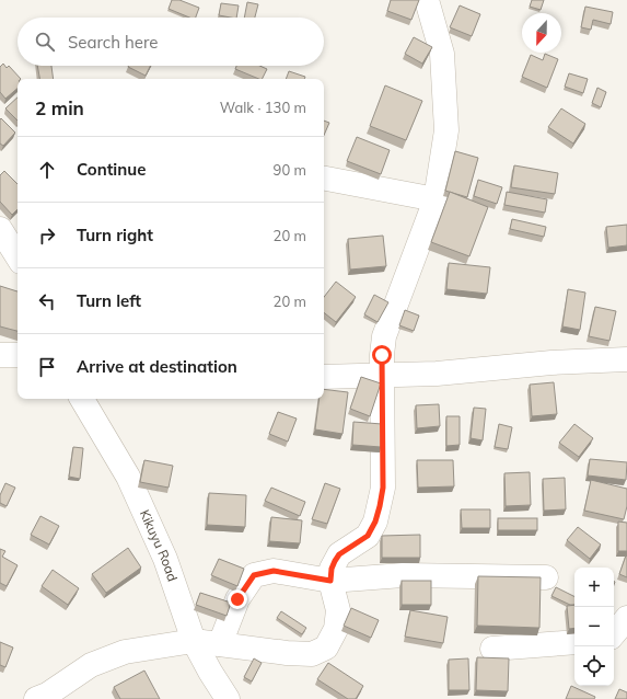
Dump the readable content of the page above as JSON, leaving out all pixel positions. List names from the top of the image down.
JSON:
{
  "streets": {
    "street": ["Kikuyu Road"]
  },
  "north": "bottom",
  "page": {
    "search": "Search here",
    "heading": ["2 min", "Walk · 130 m"],
    "list": [
      ["Continue", "90 m"],
      ["Turn right", "20 m"],
      ["Turn left", "20 m"],
      "Arrive at destination"
    ],
    "map_buttons": ["+", "−"]
  }
}
